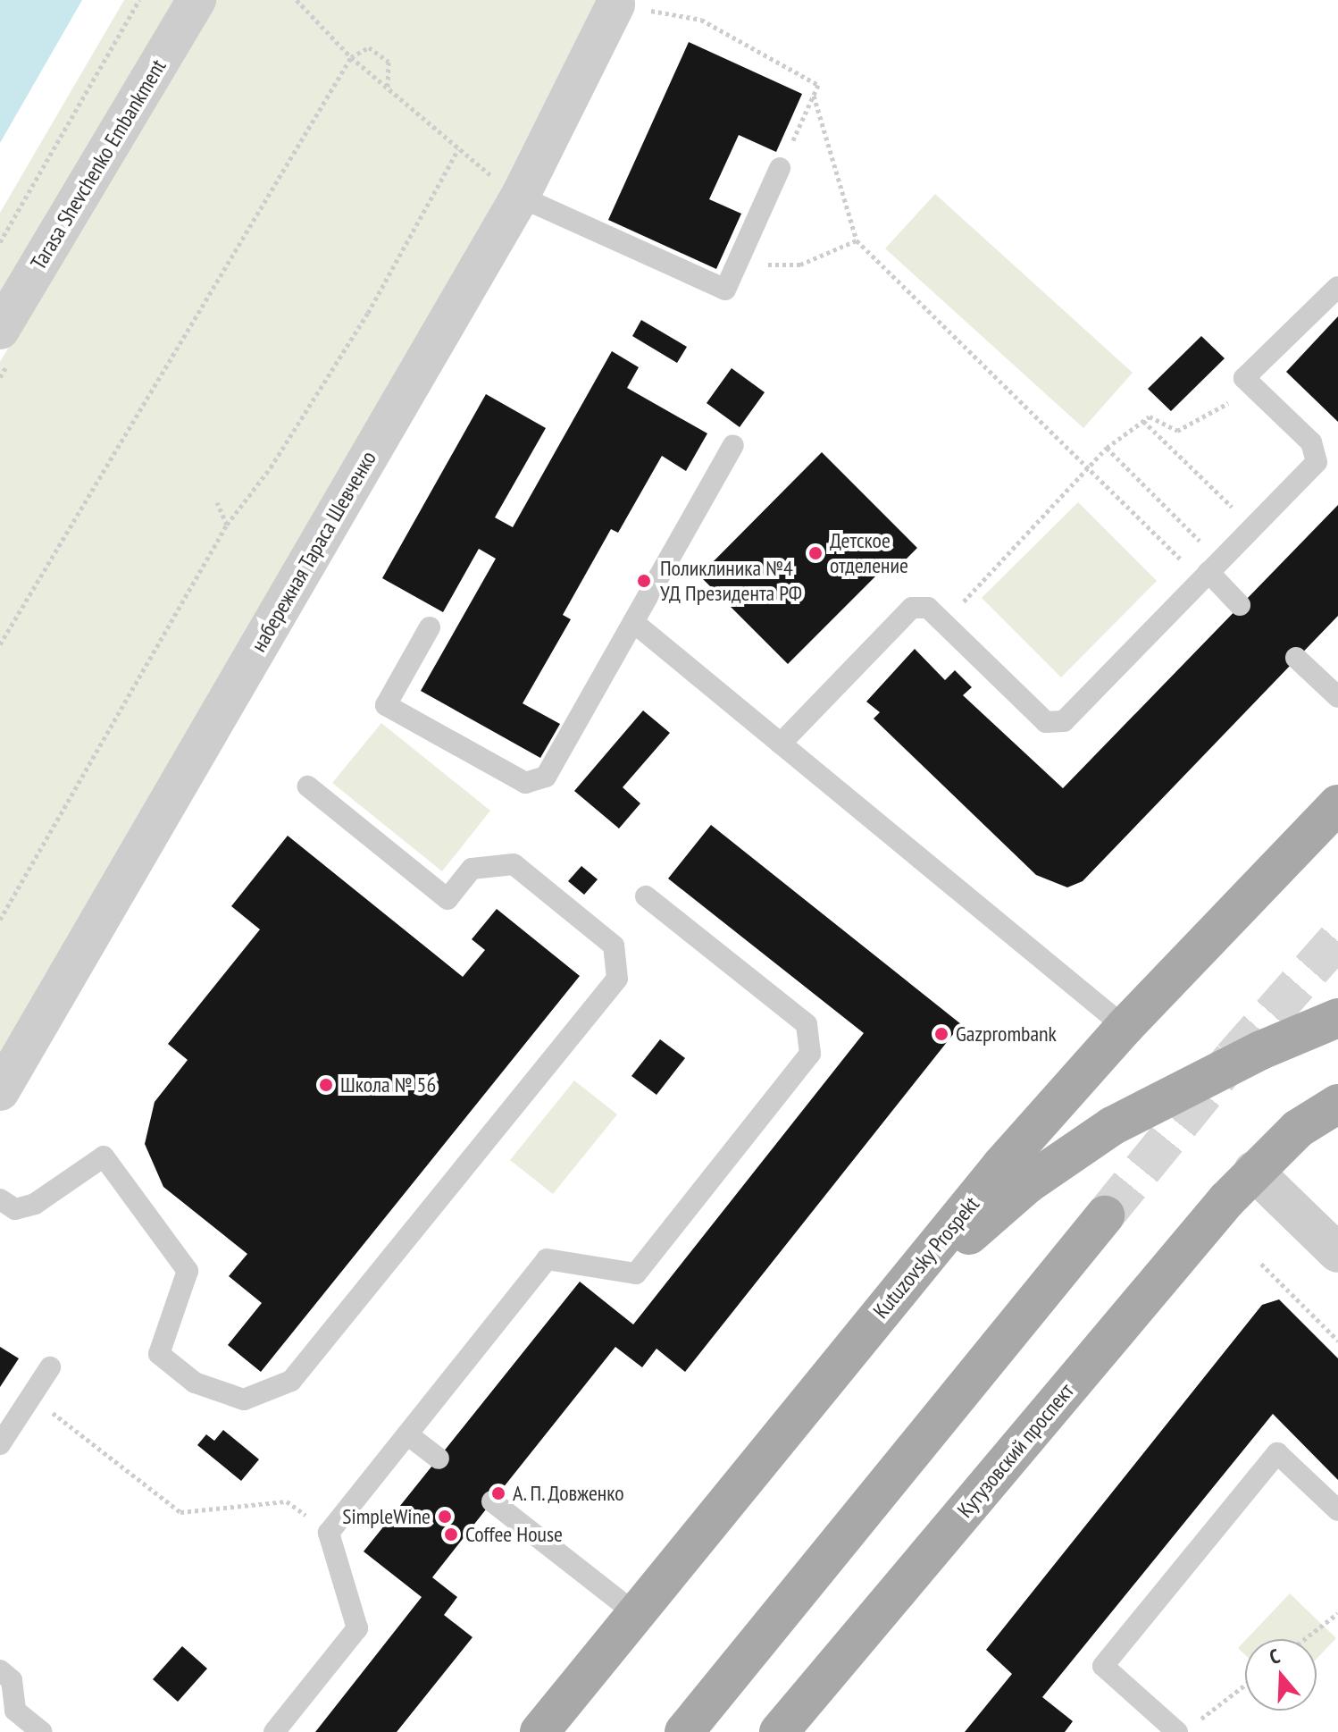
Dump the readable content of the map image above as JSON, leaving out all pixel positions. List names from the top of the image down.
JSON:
{
  "streets": {
    "main road": ["Kutuzovsky Prospekt", "Кутузовский проспект"],
    "street": ["Tarasa Shevchenko Embankment", "набережная Тараса Шевченко"]
  },
  "places": [
    "Детское отделение",
    "Поликлиника №4 УД Президента РФ",
    "Gazprombank",
    "Школа № 56",
    "А. П. Довженко",
    "SimpleWine",
    "Coffee House"
  ],
  "north": "top"
}
